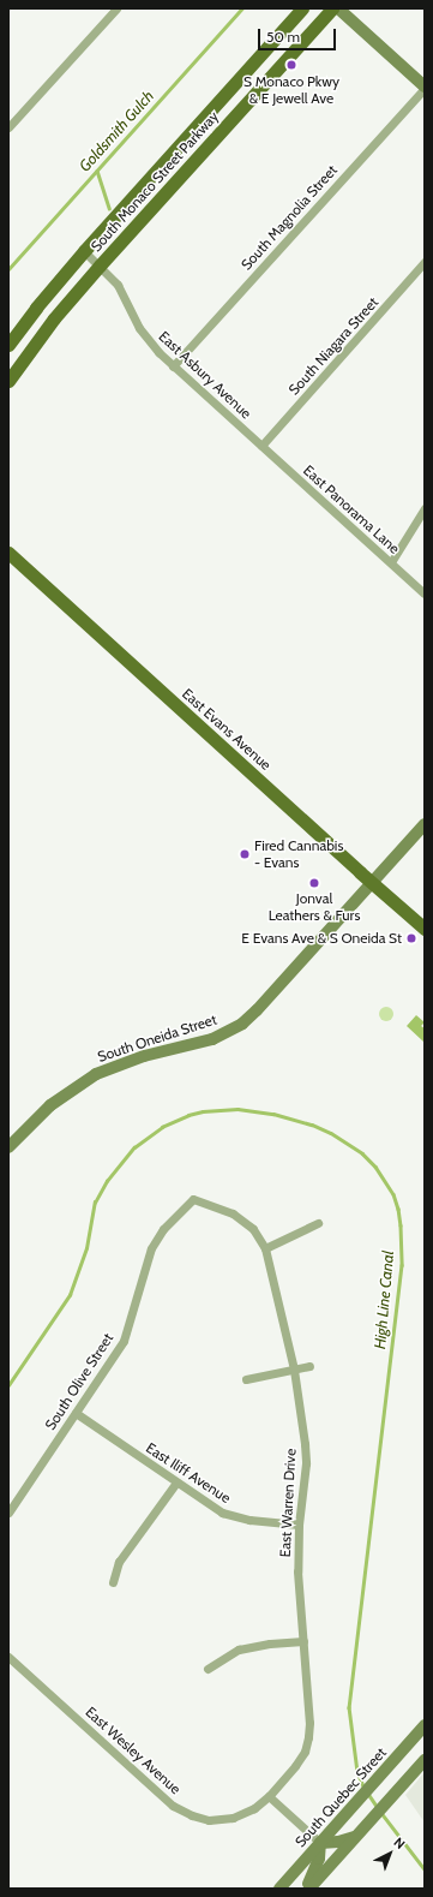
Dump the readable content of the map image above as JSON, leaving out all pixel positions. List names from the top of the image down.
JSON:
{
  "streets": {
    "main road": ["South Monaco Street Parkway", "East Evans Avenue"],
    "street": [
      "South Magnolia Street",
      "South Niagara Street",
      "East Asbury Avenue",
      "East Panorama Lane",
      "South Oneida Street",
      "South Olive Street",
      "East Iliff Avenue",
      "East Warren Drive",
      "East Wesley Avenue",
      "South Quebec Street"
    ]
  },
  "crossings": [
    ["South Monaco Street Parkway", "East Asbury Avenue"],
    ["South Magnolia Street", "East Asbury Avenue"],
    ["South Niagara Street", "East Asbury Avenue"],
    ["South Niagara Street", "East Panorama Lane"],
    ["East Asbury Avenue", "East Panorama Lane"],
    ["East Evans Avenue", "South Oneida Street"],
    ["South Olive Street", "East Iliff Avenue"],
    ["South Olive Street", "East Warren Drive"],
    ["East Iliff Avenue", "East Warren Drive"],
    ["East Warren Drive", "East Wesley Avenue"]
  ],
  "water": ["Goldsmith Gulch", "High Line Canal"],
  "places": [
    "S Monaco Pkwy & E Jewell Ave",
    "Fired Cannabis - Evans",
    "Jonval Leathers & Furs",
    "E Evans Ave & S Oneida St"
  ],
  "scale_bar": "50 m",
  "north": "top right"
}
